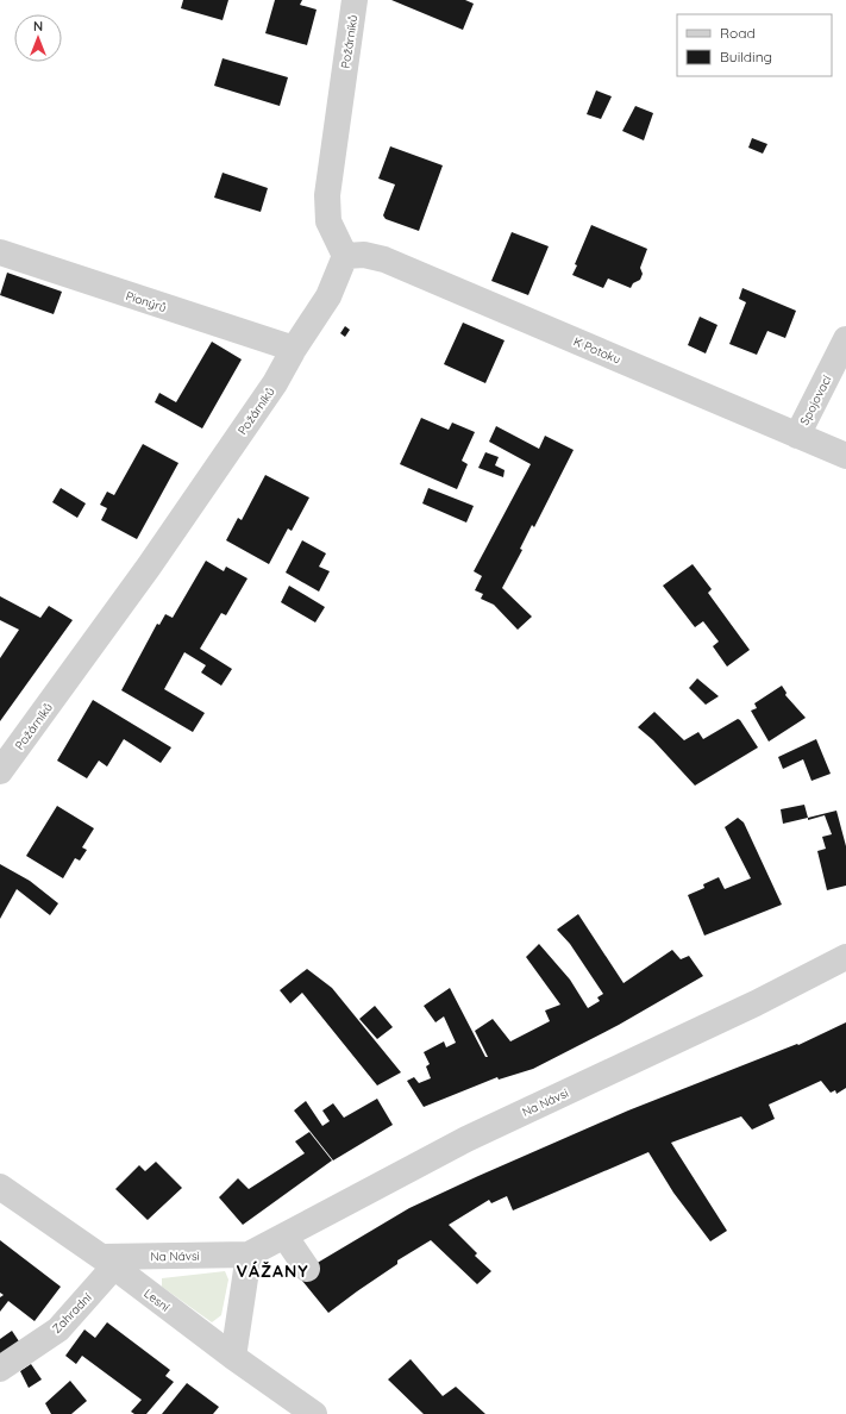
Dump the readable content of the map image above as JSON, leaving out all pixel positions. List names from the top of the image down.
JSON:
{
  "streets": {
    "street": [
      "Požárníků",
      "Pionýrů",
      "K Potoku",
      "Spojovací",
      "Na Návsi",
      "Lesní",
      "Zahradní"
    ]
  },
  "crossings": [
    ["Požárníků", "Pionýrů"],
    ["Požárníků", "K Potoku"],
    ["K Potoku", "Spojovací"],
    ["Na Návsi", "Lesní"],
    ["Na Návsi", "Zahradní"],
    ["Lesní", "Zahradní"]
  ],
  "districts": ["VÁŽANY"],
  "legend": ["Road", "Building"],
  "north": "top"
}
